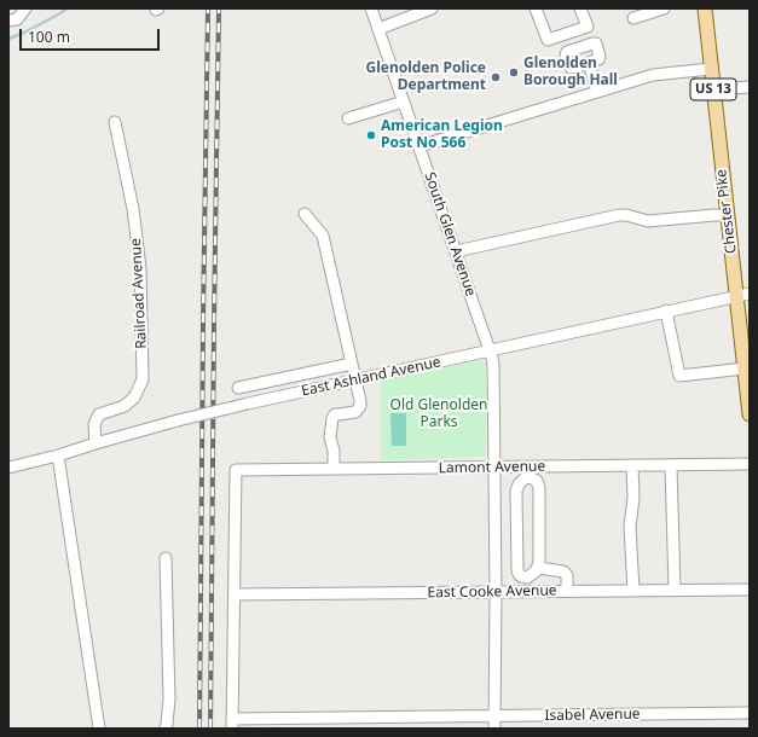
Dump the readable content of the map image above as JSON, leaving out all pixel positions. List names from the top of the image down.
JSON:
{
  "streets": {
    "main road": ["US 13", "Chester Pike"],
    "street": [
      "South Glen Avenue",
      "Railroad Avenue",
      "East Ashland Avenue",
      "Lamont Avenue",
      "East Cooke Avenue",
      "Isabel Avenue"
    ]
  },
  "crossings": [
    ["Chester Pike", "East Ashland Avenue"],
    ["South Glen Avenue", "East Ashland Avenue"],
    ["South Glen Avenue", "Lamont Avenue"],
    ["South Glen Avenue", "East Cooke Avenue"],
    ["South Glen Avenue", "Isabel Avenue"],
    ["Railroad Avenue", "East Ashland Avenue"],
    ["Lamont Avenue", "East Cooke Avenue"]
  ],
  "parks": ["Old Glenolden Parks"],
  "places": ["Glenolden Borough Hall", "Glenolden Police Department", "American Legion Post No 566"],
  "scale_bar": "100 m"
}
